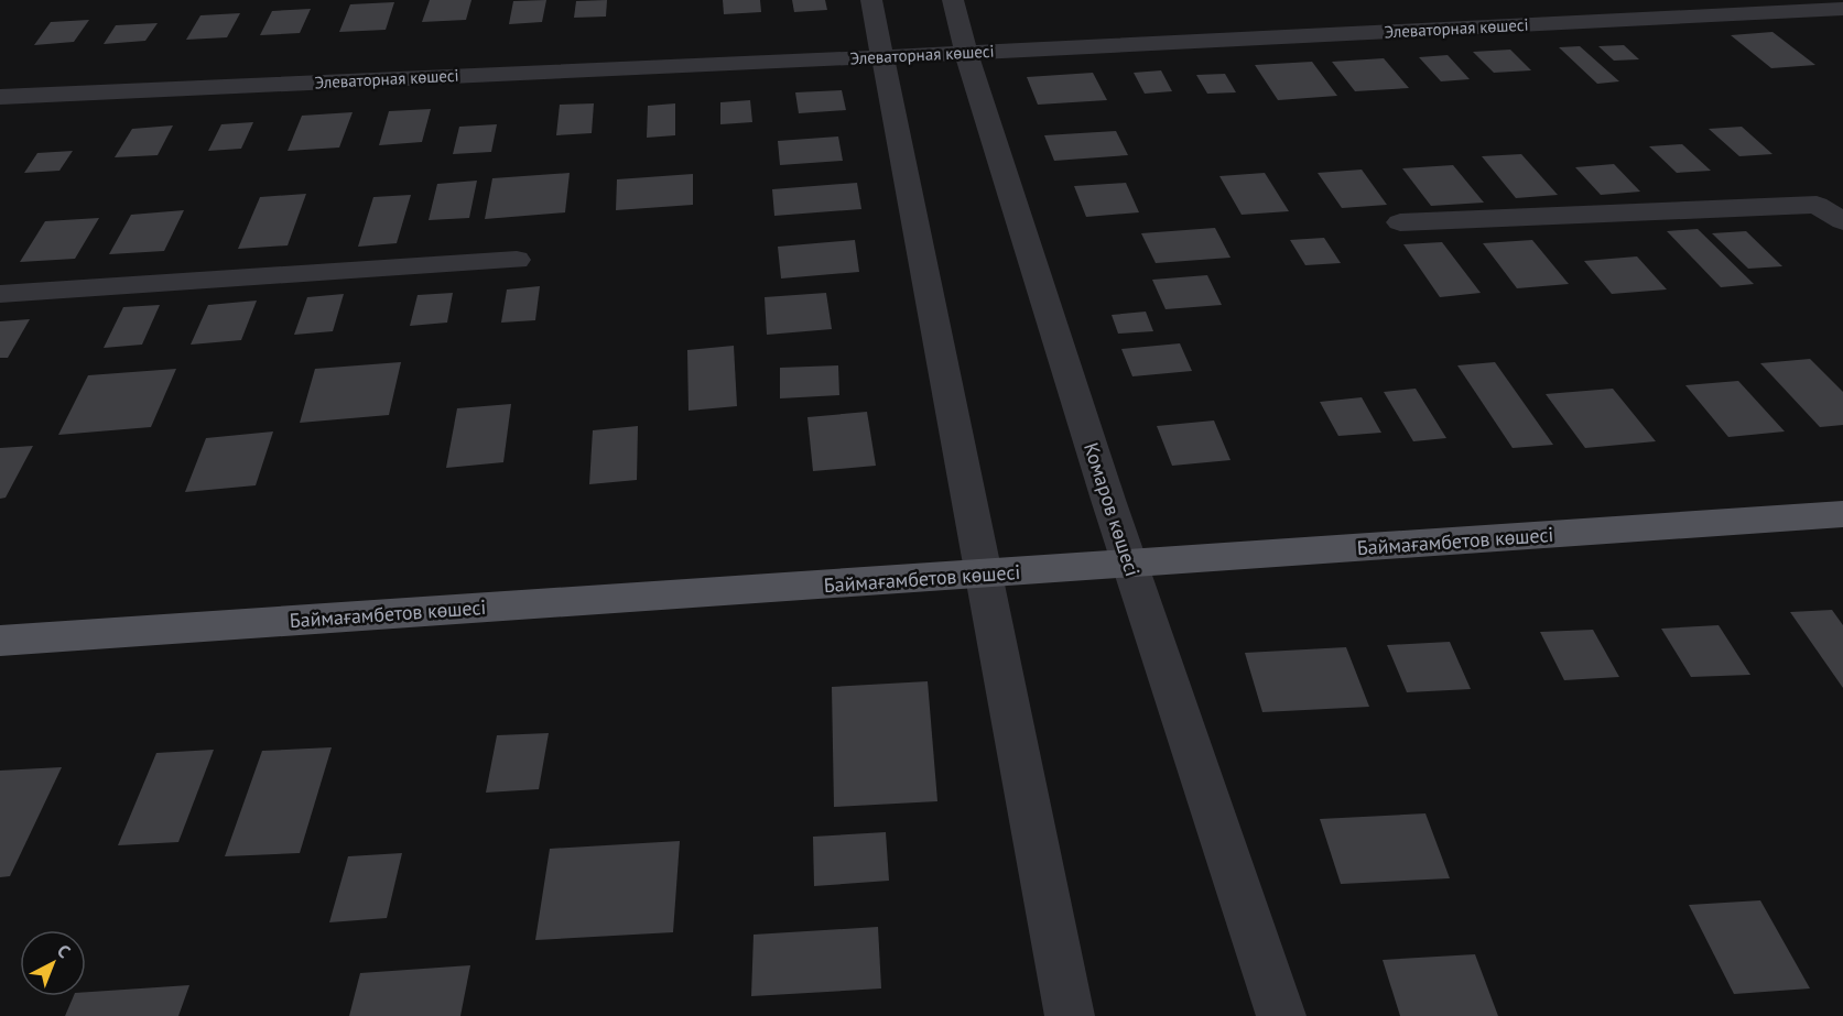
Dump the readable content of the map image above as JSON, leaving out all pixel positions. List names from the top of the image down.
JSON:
{
  "streets": {
    "main road": ["Баймағамбетов көшесі"],
    "street": ["Элеваторная көшесі", "Комаров көшесі"]
  },
  "crossings": [
    ["Элеваторная көшесі", "Комаров көшесі"],
    ["Комаров көшесі", "Баймағамбетов көшесі"]
  ],
  "north": "top right"
}
